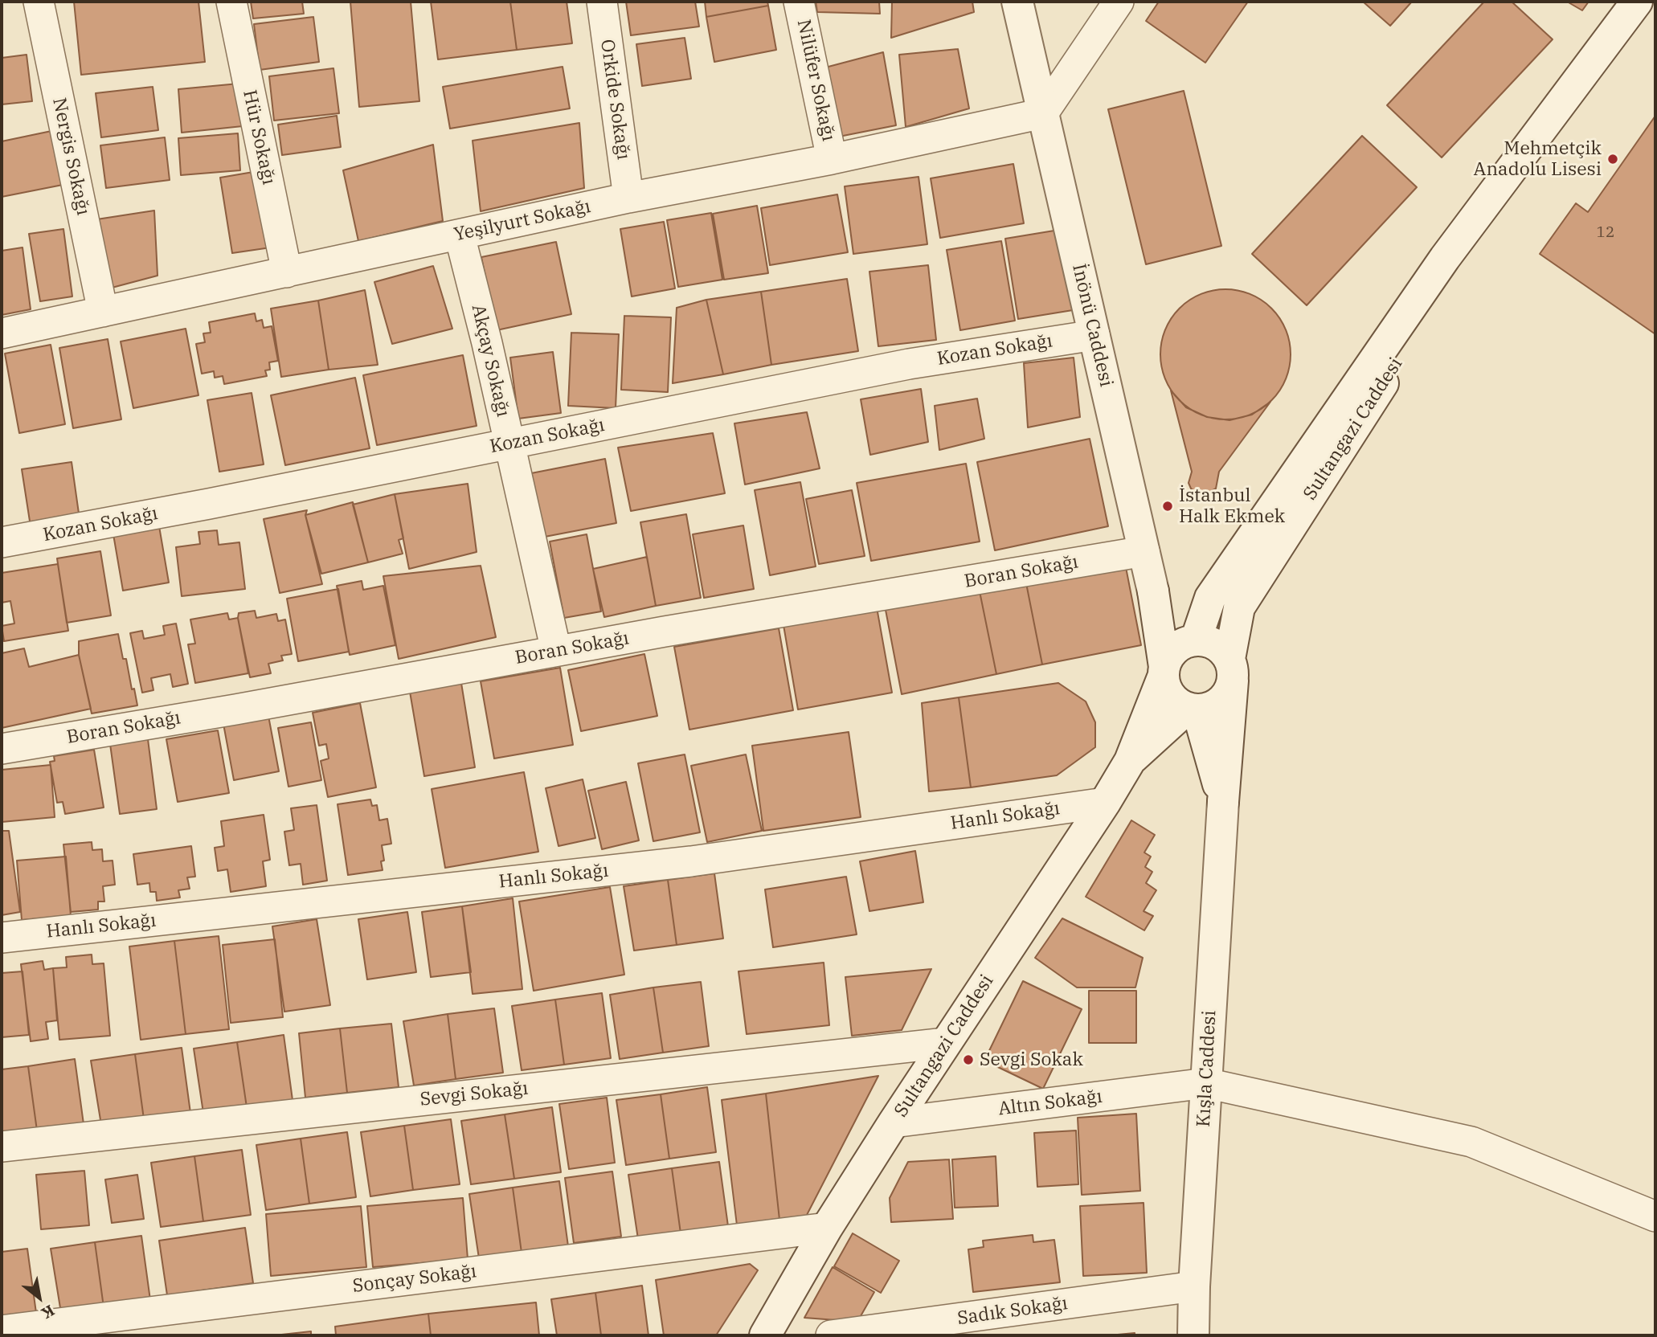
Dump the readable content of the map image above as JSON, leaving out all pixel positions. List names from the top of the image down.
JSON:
{
  "streets": {
    "main road": ["İnönü Caddesi", "Sultangazi Caddesi", "Kışla Caddesi"],
    "street": [
      "Nilüfer Sokağı",
      "Orkide Sokağı",
      "Hür Sokağı",
      "Nergis Sokağı",
      "Yeşilyurt Sokağı",
      "Kozan Sokağı",
      "Akçay Sokağı",
      "Boran Sokağı",
      "Hanlı Sokağı",
      "Sevgi Sokağı",
      "Altın Sokağı",
      "Sonçay Sokağı",
      "Sadık Sokağı"
    ]
  },
  "crossings": [
    ["Nilüfer Sokağı", "Yeşilyurt Sokağı"],
    ["Orkide Sokağı", "Yeşilyurt Sokağı"],
    ["Hür Sokağı", "Yeşilyurt Sokağı"],
    ["Nergis Sokağı", "Yeşilyurt Sokağı"],
    ["Yeşilyurt Sokağı", "İnönü Caddesi"],
    ["Yeşilyurt Sokağı", "Akçay Sokağı"],
    ["İnönü Caddesi", "Kozan Sokağı"],
    ["İnönü Caddesi", "Sultangazi Caddesi"],
    ["İnönü Caddesi", "Boran Sokağı"],
    ["Kozan Sokağı", "Akçay Sokağı"],
    ["Akçay Sokağı", "Boran Sokağı"],
    ["Sultangazi Caddesi", "Hanlı Sokağı"],
    ["Sultangazi Caddesi", "Kışla Caddesi"],
    ["Sultangazi Caddesi", "Sevgi Sokağı"],
    ["Sultangazi Caddesi", "Altın Sokağı"],
    ["Sultangazi Caddesi", "Sonçay Sokağı"],
    ["Kışla Caddesi", "Altın Sokağı"],
    ["Kışla Caddesi", "Sadık Sokağı"]
  ],
  "places": ["Mehmetçik Anadolu Lisesi", "İstanbul Halk Ekmek", "Sevgi Sokak"],
  "house_numbers": ["12"],
  "north": "bottom right"
}
